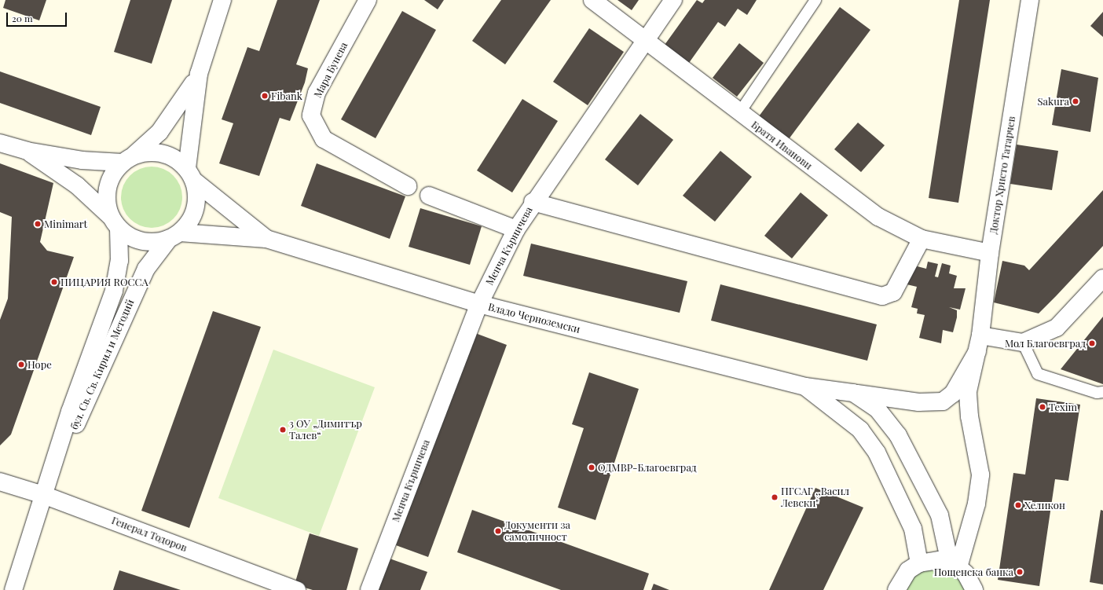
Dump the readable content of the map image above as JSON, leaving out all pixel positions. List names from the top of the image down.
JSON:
{
  "streets": {
    "street": [
      "Мара Бунева",
      "Братя Иванови",
      "Доктор Христо Татарчев",
      "Менча Кърничева",
      "Владо Черноземски",
      "бул. Св. Св. Кирил и Методий",
      "Генерал Тодоров"
    ]
  },
  "crossings": [
    ["Братя Иванови", "Доктор Христо Татарчев"],
    ["Братя Иванови", "Менча Кърничева"],
    ["Доктор Христо Татарчев", "Владо Черноземски"],
    ["Менча Кърничева", "Владо Черноземски"],
    ["Владо Черноземски", "бул. Св. Св. Кирил и Методий"],
    ["бул. Св. Св. Кирил и Методий", "Генерал Тодоров"]
  ],
  "places": [
    "Fibank",
    "Sakura",
    "Minimart",
    "ПИЦАРИЯ ROCCA",
    "Мол Благоевград",
    "Hope",
    "Texim",
    "3 ОУ „Димитър Талев“",
    "ОДМВР-Благоевград",
    "ПГСАГ ,,Васил Левски\"",
    "Хеликон",
    "Документи за самоличност",
    "Пощенска банка"
  ],
  "scale_bar": "20 m"
}
